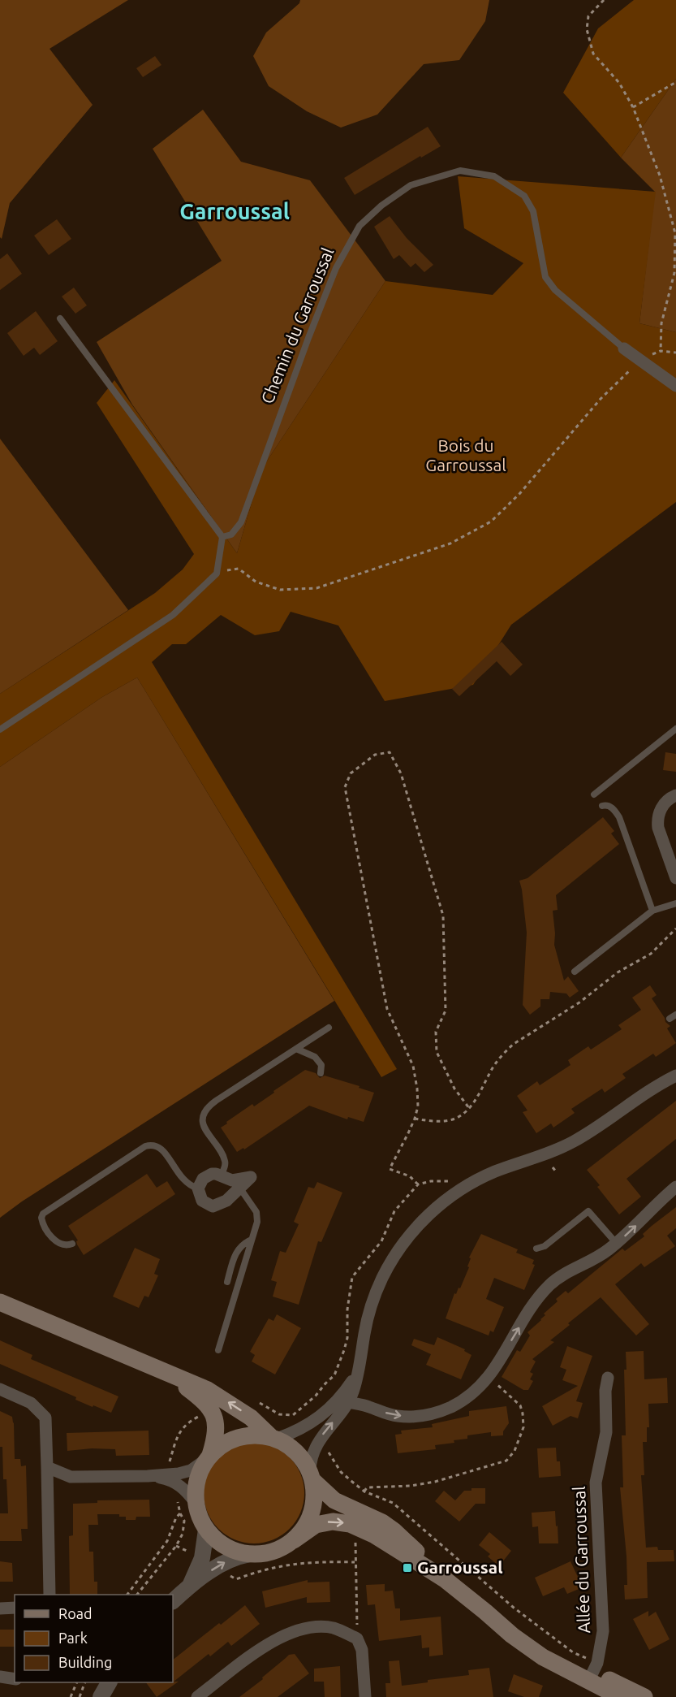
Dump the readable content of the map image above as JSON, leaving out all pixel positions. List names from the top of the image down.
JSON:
{
  "streets": {
    "street": ["Chemin du Garroussal", "Allée du Garroussal"]
  },
  "districts": ["Garroussal"],
  "parks": ["Bois du Garroussal"],
  "places": {
    "transit": ["Garroussal"]
  },
  "legend": ["Road", "Park", "Building"]
}
